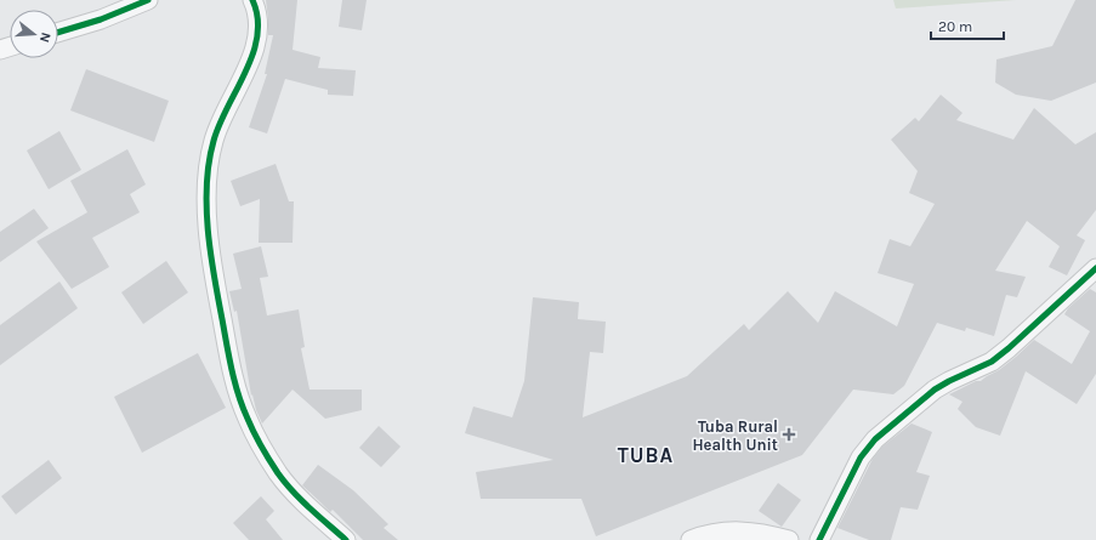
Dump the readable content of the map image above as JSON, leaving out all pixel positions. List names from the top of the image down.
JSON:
{
  "districts": ["TUBA"],
  "places": {
    "health": ["Tuba Rural Health Unit"]
  },
  "scale_bar": "20 m",
  "north": "right"
}
